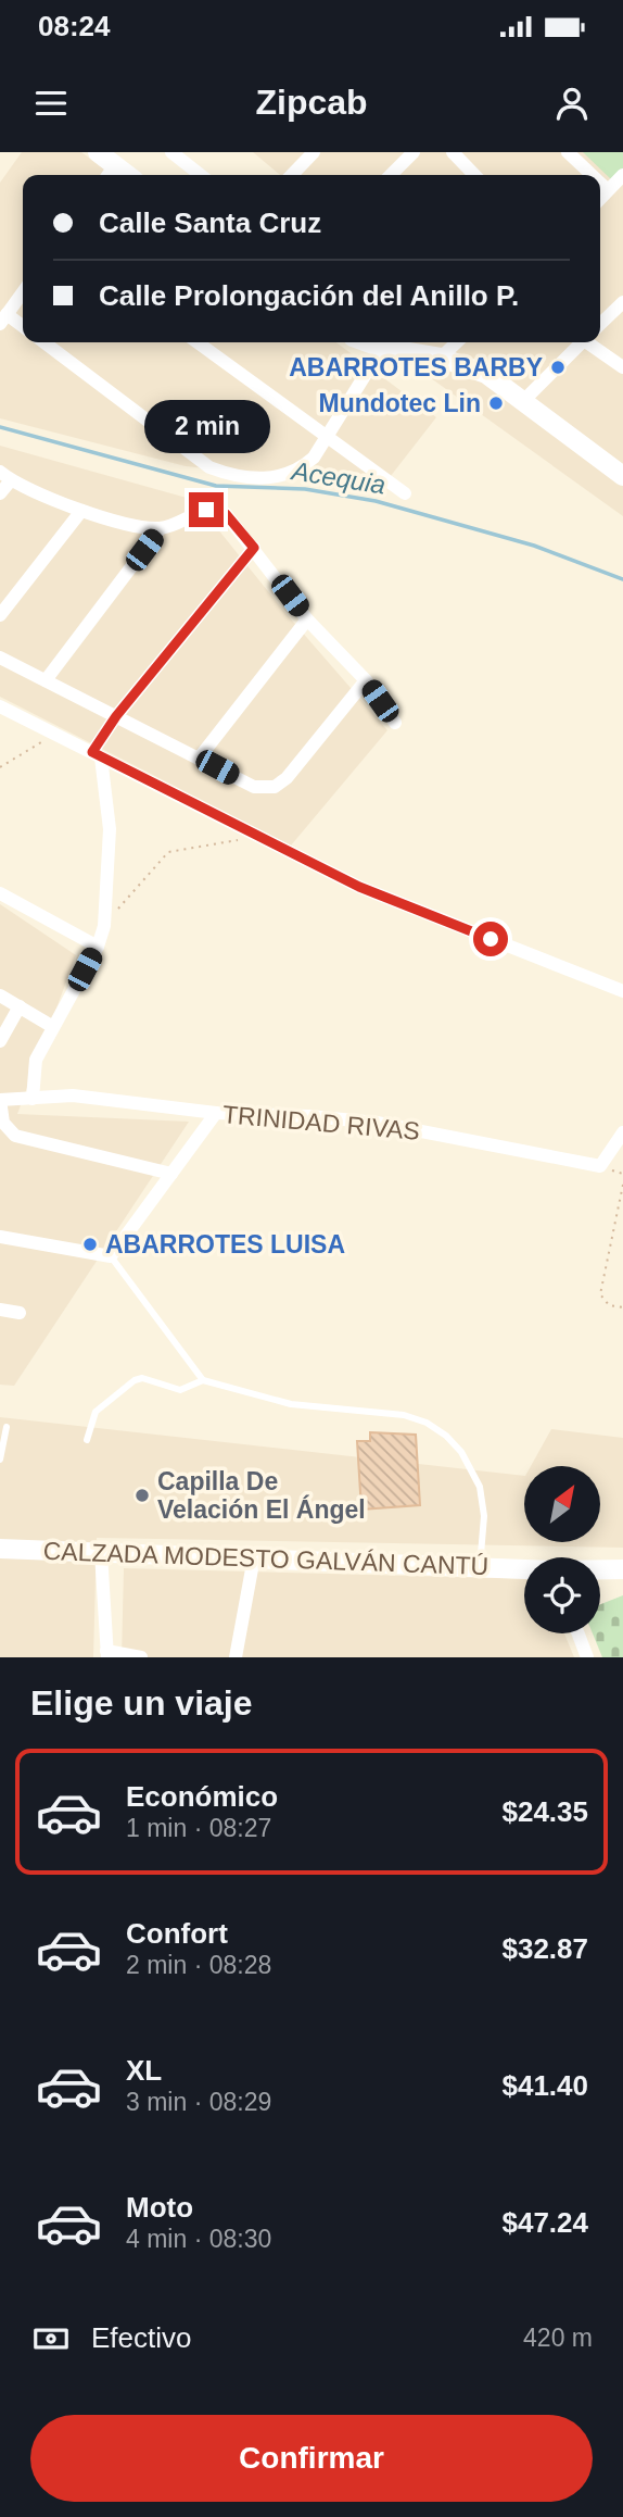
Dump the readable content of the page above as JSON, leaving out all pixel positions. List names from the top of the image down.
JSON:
{
  "streets": {
    "main road": ["CALZADA MODESTO GALVÁN CANTÚ"],
    "street": ["TRINIDAD RIVAS"]
  },
  "water": ["Acequia"],
  "places": [
    "ABARROTES BARBY",
    "Mundotec Lin",
    "ABARROTES LUISA",
    "Capilla De Velación El Ángel"
  ],
  "north": "top right",
  "page": {
    "status": "08:24",
    "header": "Zipcab",
    "banner": ["Calle Santa Cruz", "Calle Prolongación del Anillo P."],
    "bubble": "2 min",
    "heading": "Elige un viaje",
    "list": [
      {
        "name": "Económico",
        "note": "1 min · 08:27",
        "value": "$24.35"
      },
      {
        "name": "Confort",
        "note": "2 min · 08:28",
        "value": "$32.87"
      },
      {
        "name": "XL",
        "note": "3 min · 08:29",
        "value": "$41.40"
      },
      {
        "name": "Moto",
        "note": "4 min · 08:30",
        "value": "$47.24"
      }
    ],
    "pay": ["Efectivo", "420 m"],
    "buttons": "Confirmar"
  }
}
